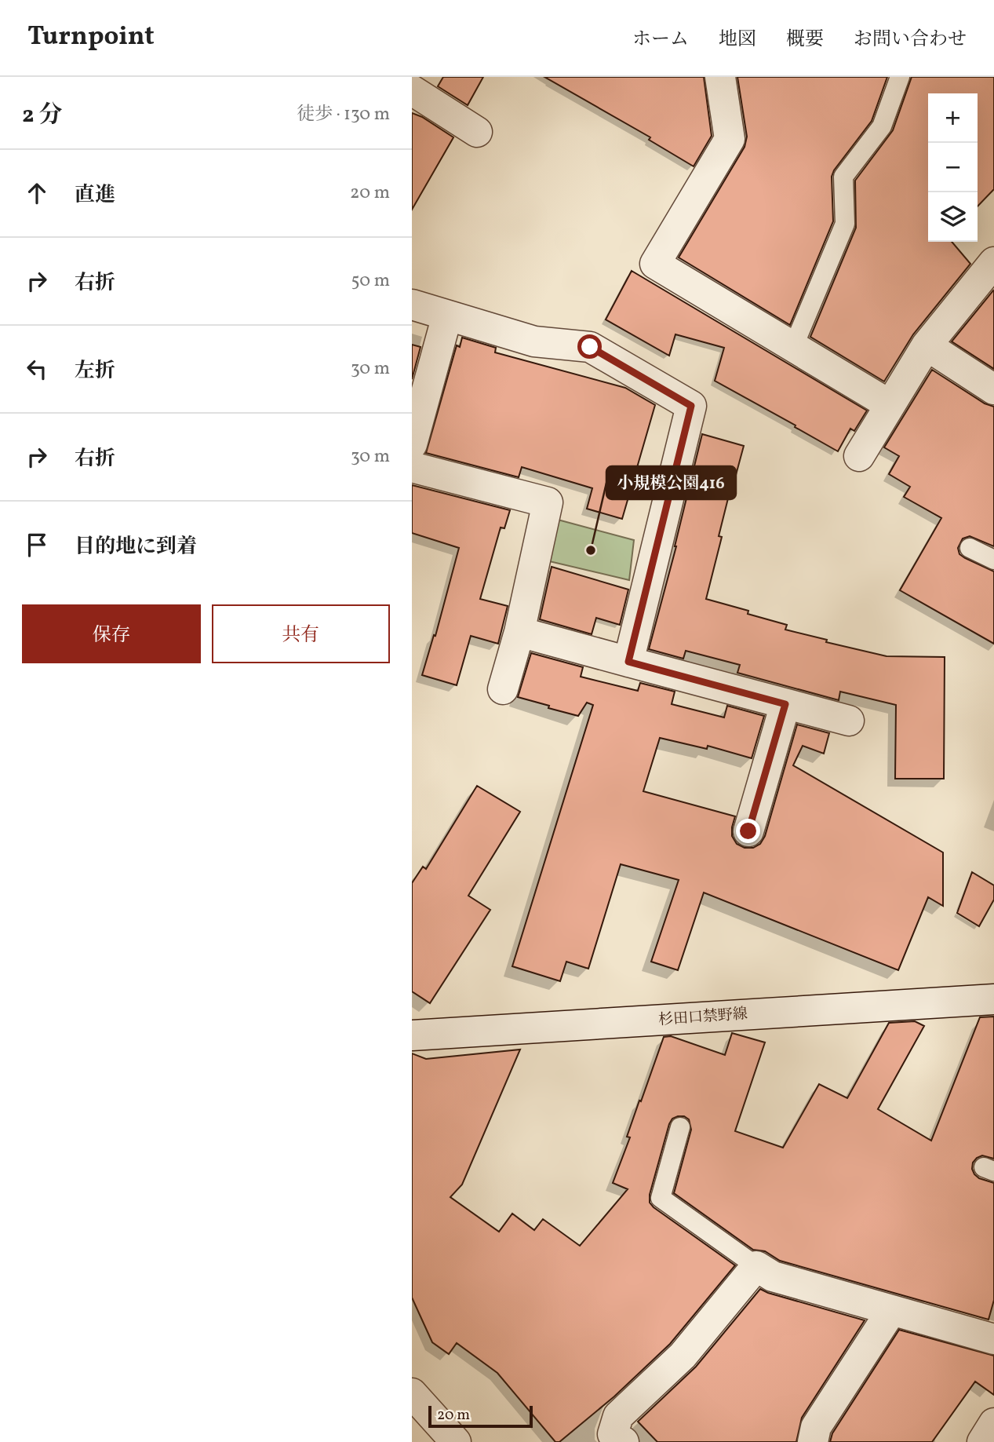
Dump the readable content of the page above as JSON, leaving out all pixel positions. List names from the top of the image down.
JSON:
{
  "streets": {
    "street": ["杉田口禁野線"]
  },
  "places": ["小規模公園416"],
  "scale_bar": "20 m",
  "page": {
    "header": "Turnpoint",
    "nav": [
      "ホーム",
      "地図",
      "概要",
      "お問い合わせ"
    ],
    "heading": ["2 分", "徒歩 · 130 m"],
    "map_buttons": ["+", "−"],
    "list": [
      ["直進", "20 m"],
      ["右折", "50 m"],
      ["左折", "30 m"],
      ["右折", "30 m"],
      "目的地に到着"
    ],
    "buttons": ["保存", "共有"],
    "scale": "20 m"
  }
}
